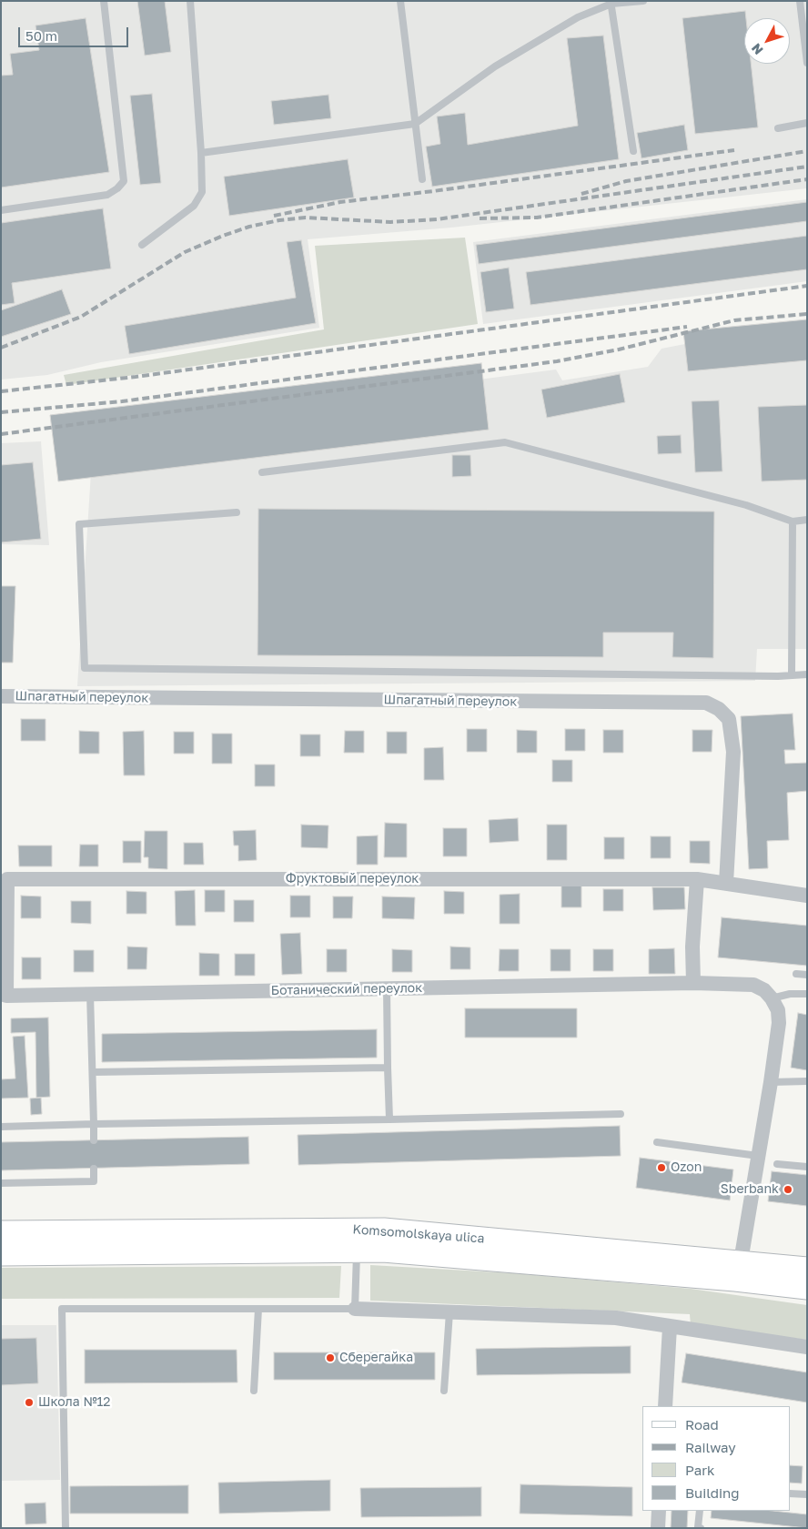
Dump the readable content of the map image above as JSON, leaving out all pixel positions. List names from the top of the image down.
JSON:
{
  "streets": {
    "main road": ["Komsomolskaya ulica"],
    "street": ["Шпагатный переулок", "Фруктовый переулок", "Ботанический переулок"]
  },
  "crossings": [
    ["Шпагатный переулок", "Фруктовый переулок"],
    ["Фруктовый переулок", "Ботанический переулок"]
  ],
  "places": [
    "Ozon",
    "Sberbank",
    "Сберегайка",
    "Школа №12"
  ],
  "legend": [
    "Road",
    "Railway",
    "Park",
    "Building"
  ],
  "scale_bar": "50 m",
  "north": "bottom left"
}
